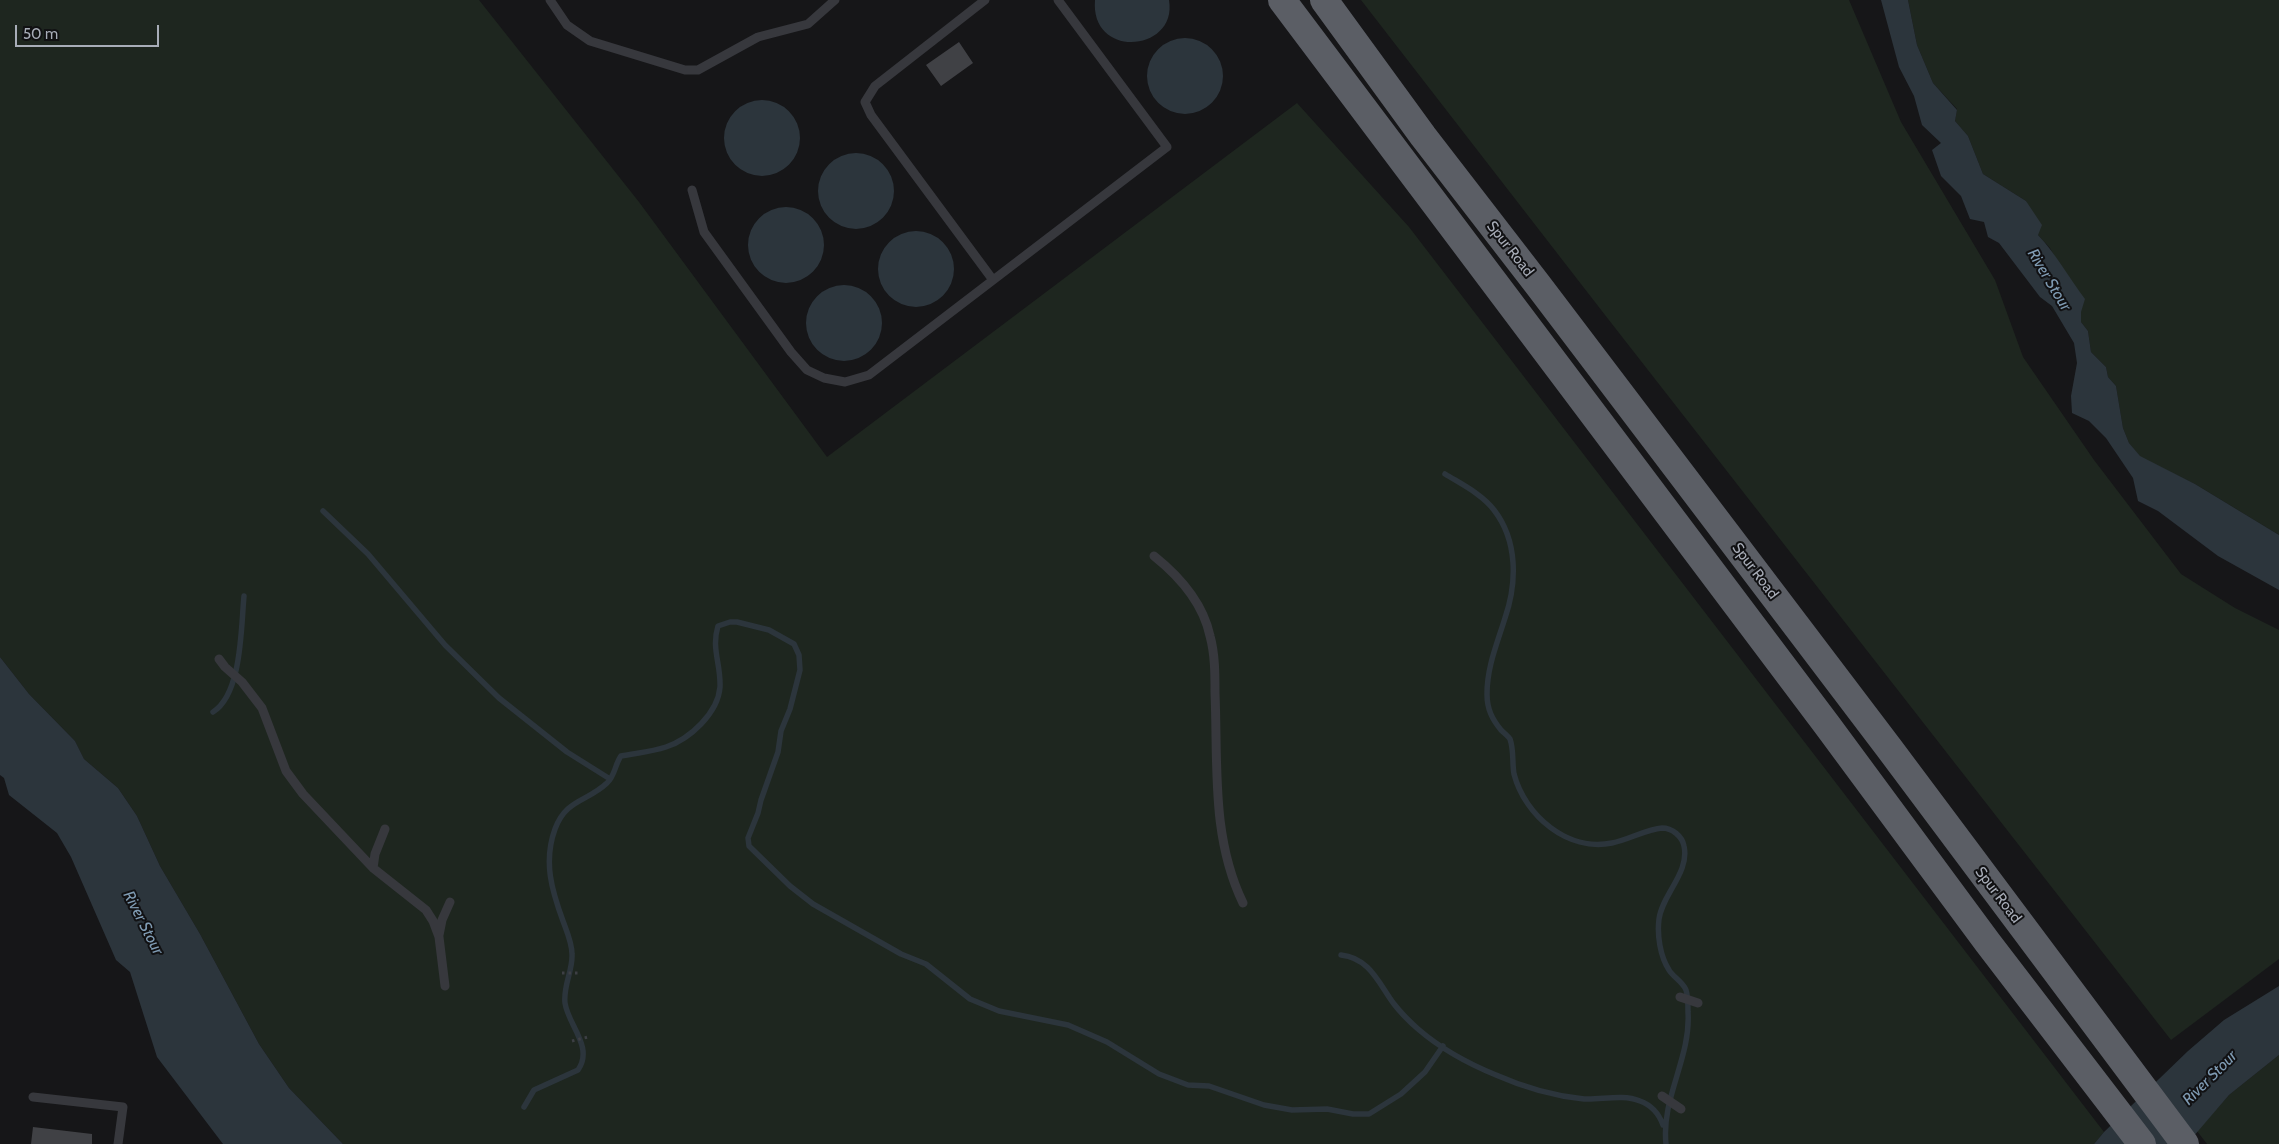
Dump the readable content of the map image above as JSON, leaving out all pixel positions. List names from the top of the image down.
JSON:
{
  "streets": {
    "highway": ["Spur Road"]
  },
  "water": ["River Stour"],
  "scale_bar": "50 m"
}
